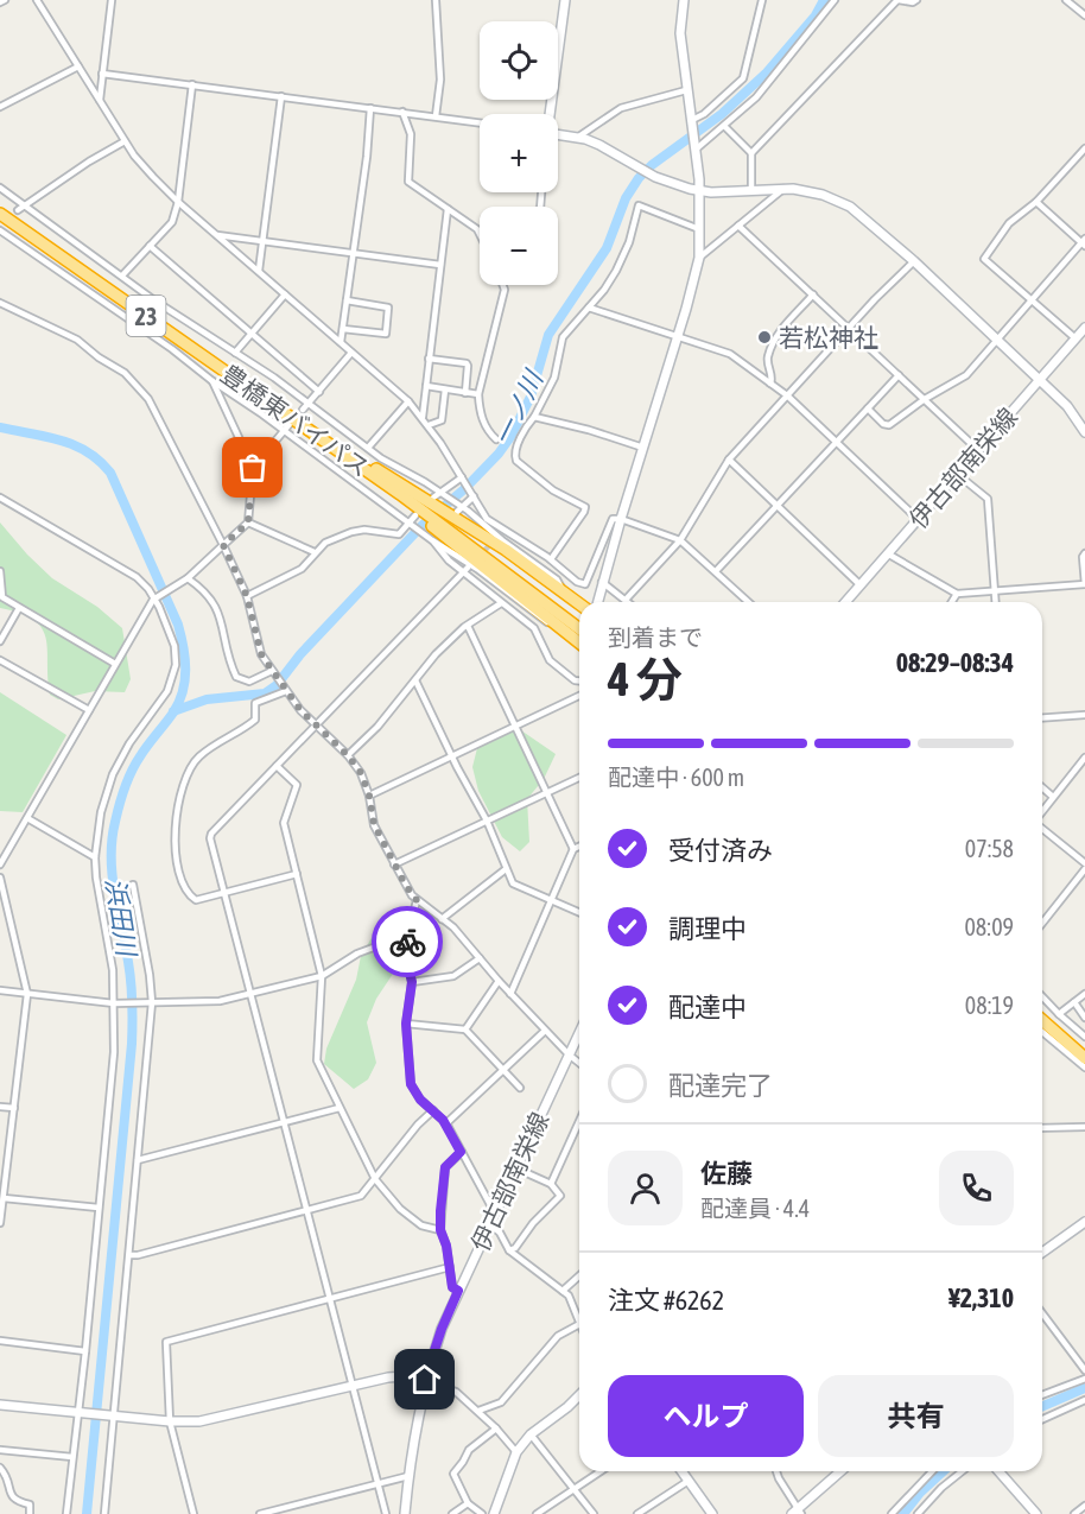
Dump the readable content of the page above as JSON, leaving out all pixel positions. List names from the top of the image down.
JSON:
{
  "streets": {
    "highway": ["23", "豊橋東バイパス"],
    "street": ["伊古部南栄線"]
  },
  "crossings": [
    ["23", "豊橋東バイパス"]
  ],
  "water": ["一ノ川", "浜田川"],
  "places": ["若松神社"],
  "page": {
    "map_buttons": ["+", "−"],
    "heading": ["4 分", "到着まで", "08:29–08:34"],
    "panel": [
      "佐藤",
      "配達員 · 4.4",
      "注文 #6262",
      "¥2,310"
    ],
    "bar": "配達中 · 600 m",
    "list": [
      ["受付済み", "07:58"],
      ["調理中", "08:09"],
      ["配達中", "08:19"],
      "配達完了"
    ],
    "buttons": ["ヘルプ", "共有"]
  }
}
